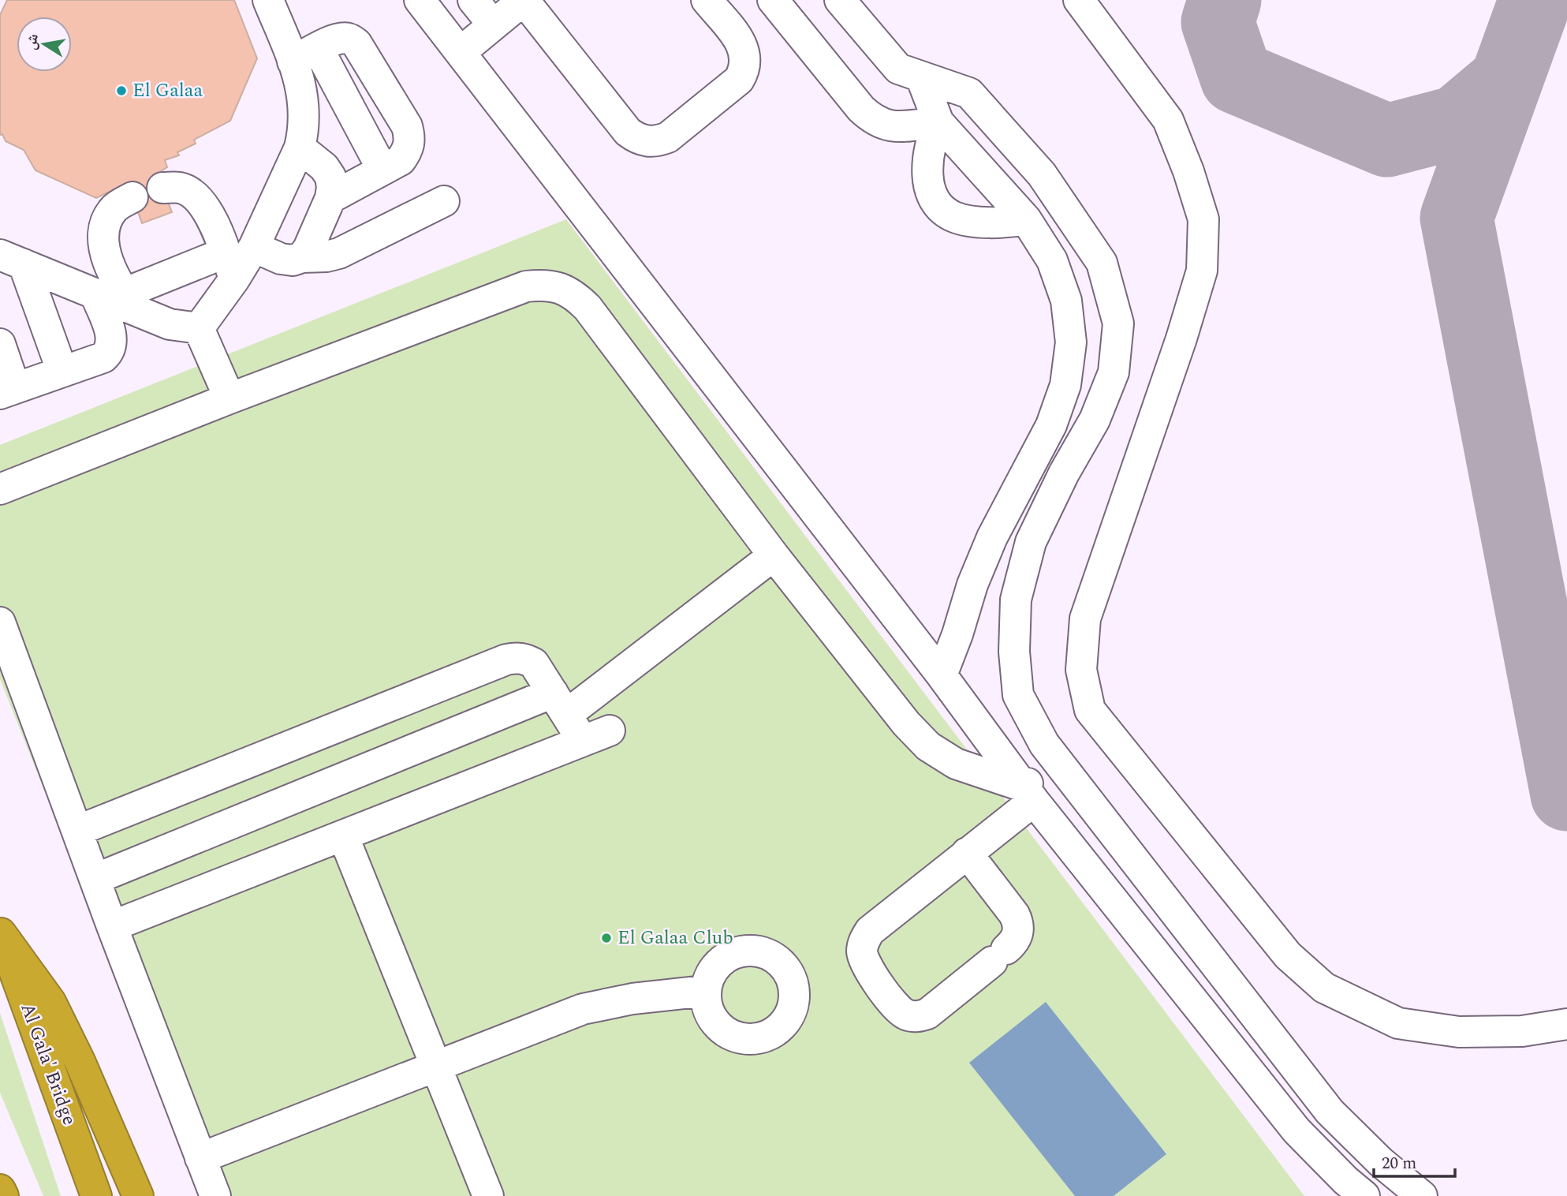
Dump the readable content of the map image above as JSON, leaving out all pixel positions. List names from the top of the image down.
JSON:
{
  "streets": {
    "highway": ["Al Gala' Bridge"]
  },
  "places": ["El Galaa", "El Galaa Club"],
  "scale_bar": "20 m",
  "north": "left"
}
